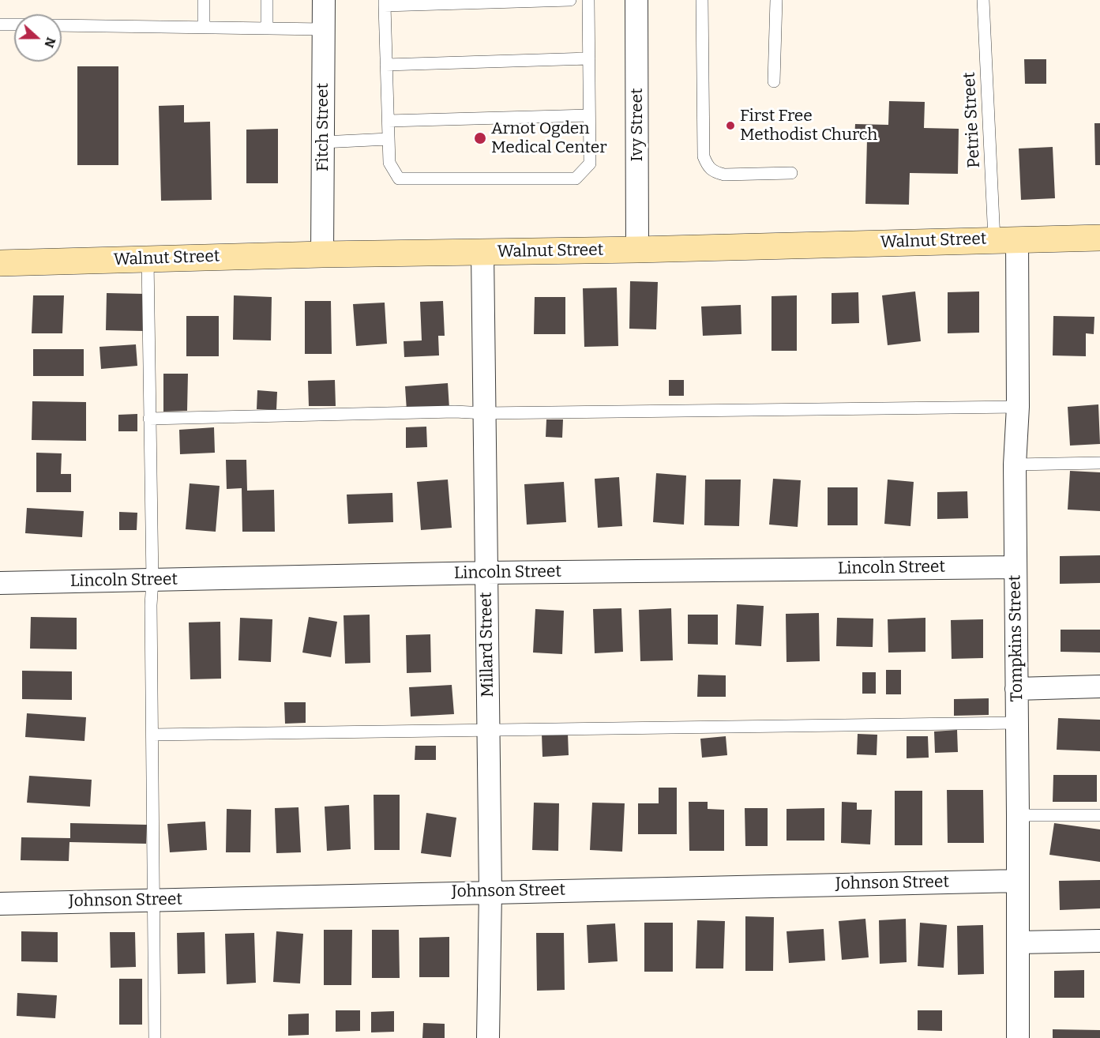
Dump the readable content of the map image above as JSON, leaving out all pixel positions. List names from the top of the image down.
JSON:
{
  "streets": {
    "street": [
      "Ivy Street",
      "Fitch Street",
      "Walnut Street",
      "Lincoln Street",
      "Tompkins Street",
      "Millard Street",
      "Johnson Street"
    ],
    "lane": ["Petrie Street"]
  },
  "crossings": [
    ["Petrie Street", "Walnut Street"],
    ["Petrie Street", "Tompkins Street"],
    ["Ivy Street", "Walnut Street"],
    ["Fitch Street", "Walnut Street"],
    ["Walnut Street", "Tompkins Street"],
    ["Walnut Street", "Millard Street"],
    ["Lincoln Street", "Tompkins Street"],
    ["Lincoln Street", "Millard Street"],
    ["Tompkins Street", "Johnson Street"],
    ["Millard Street", "Johnson Street"]
  ],
  "places": ["First Free Methodist Church", "Arnot Ogden Medical Center"],
  "north": "right"
}
